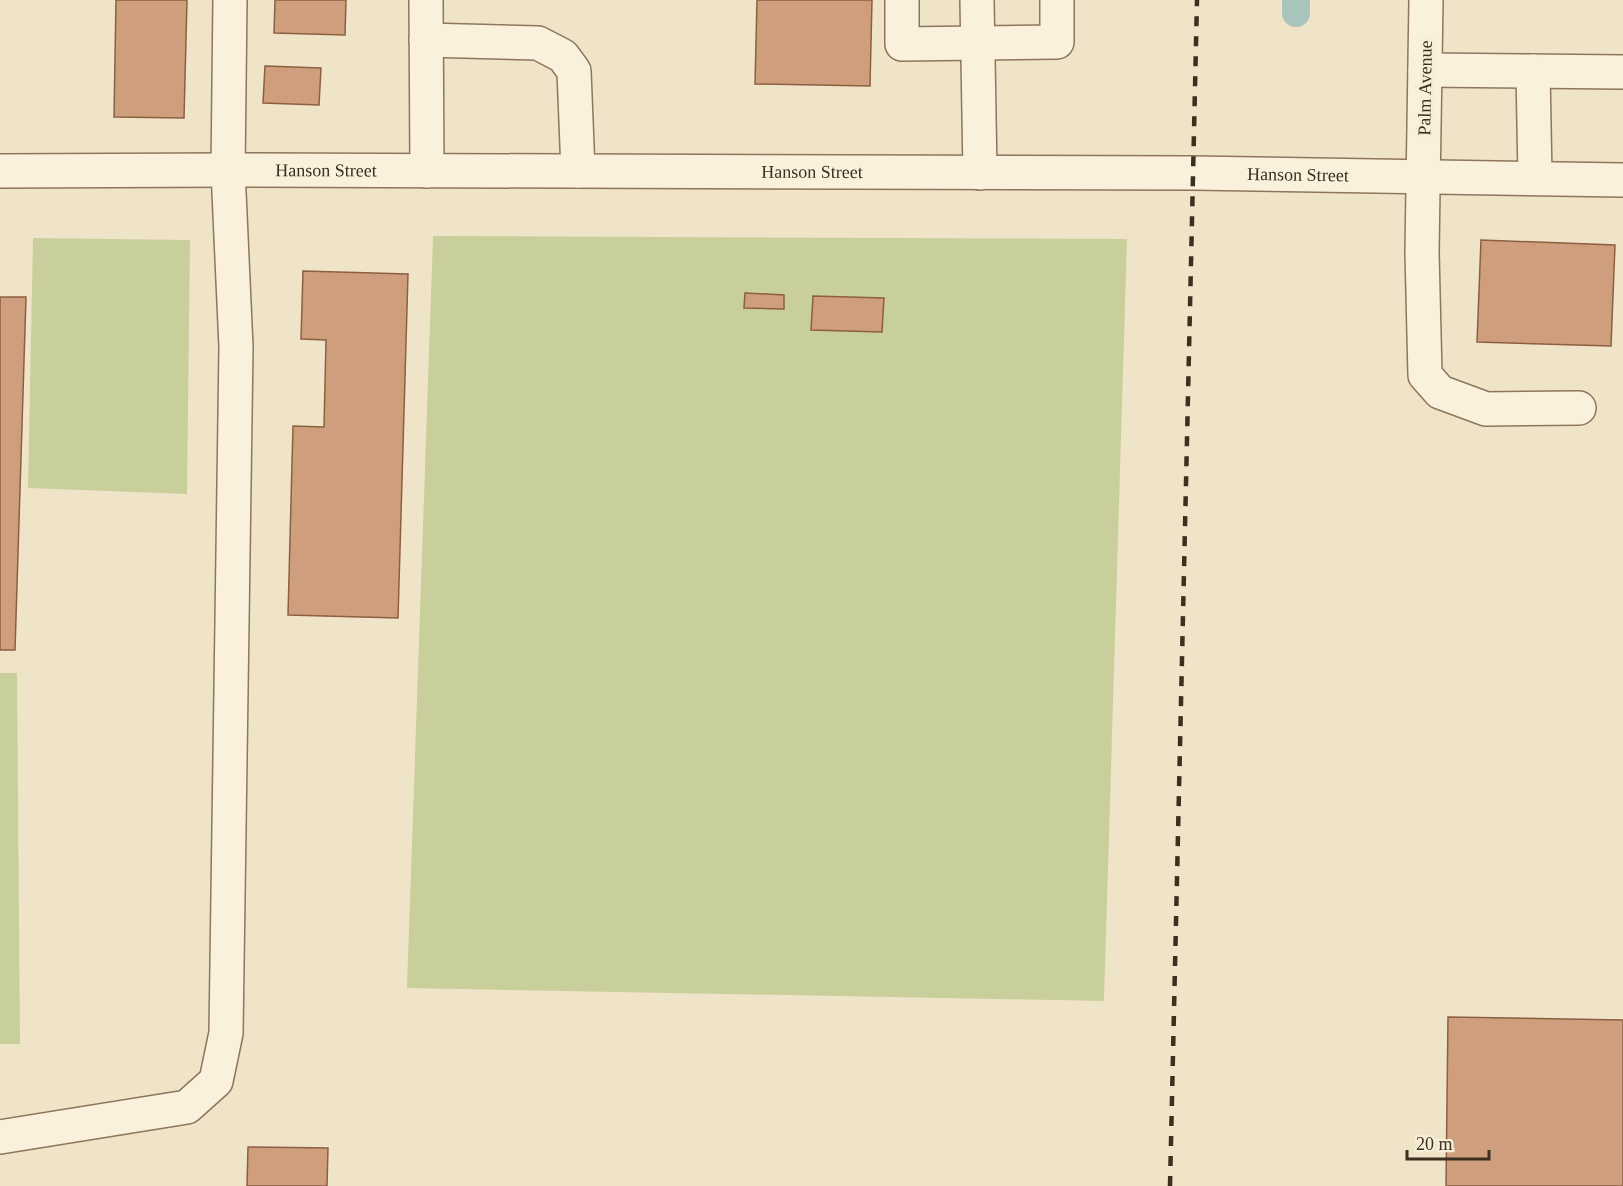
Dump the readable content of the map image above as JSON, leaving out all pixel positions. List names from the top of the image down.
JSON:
{
  "streets": {
    "street": ["Palm Avenue", "Hanson Street"]
  },
  "crossings": [
    ["Palm Avenue", "Hanson Street"]
  ],
  "scale_bar": "20 m"
}
